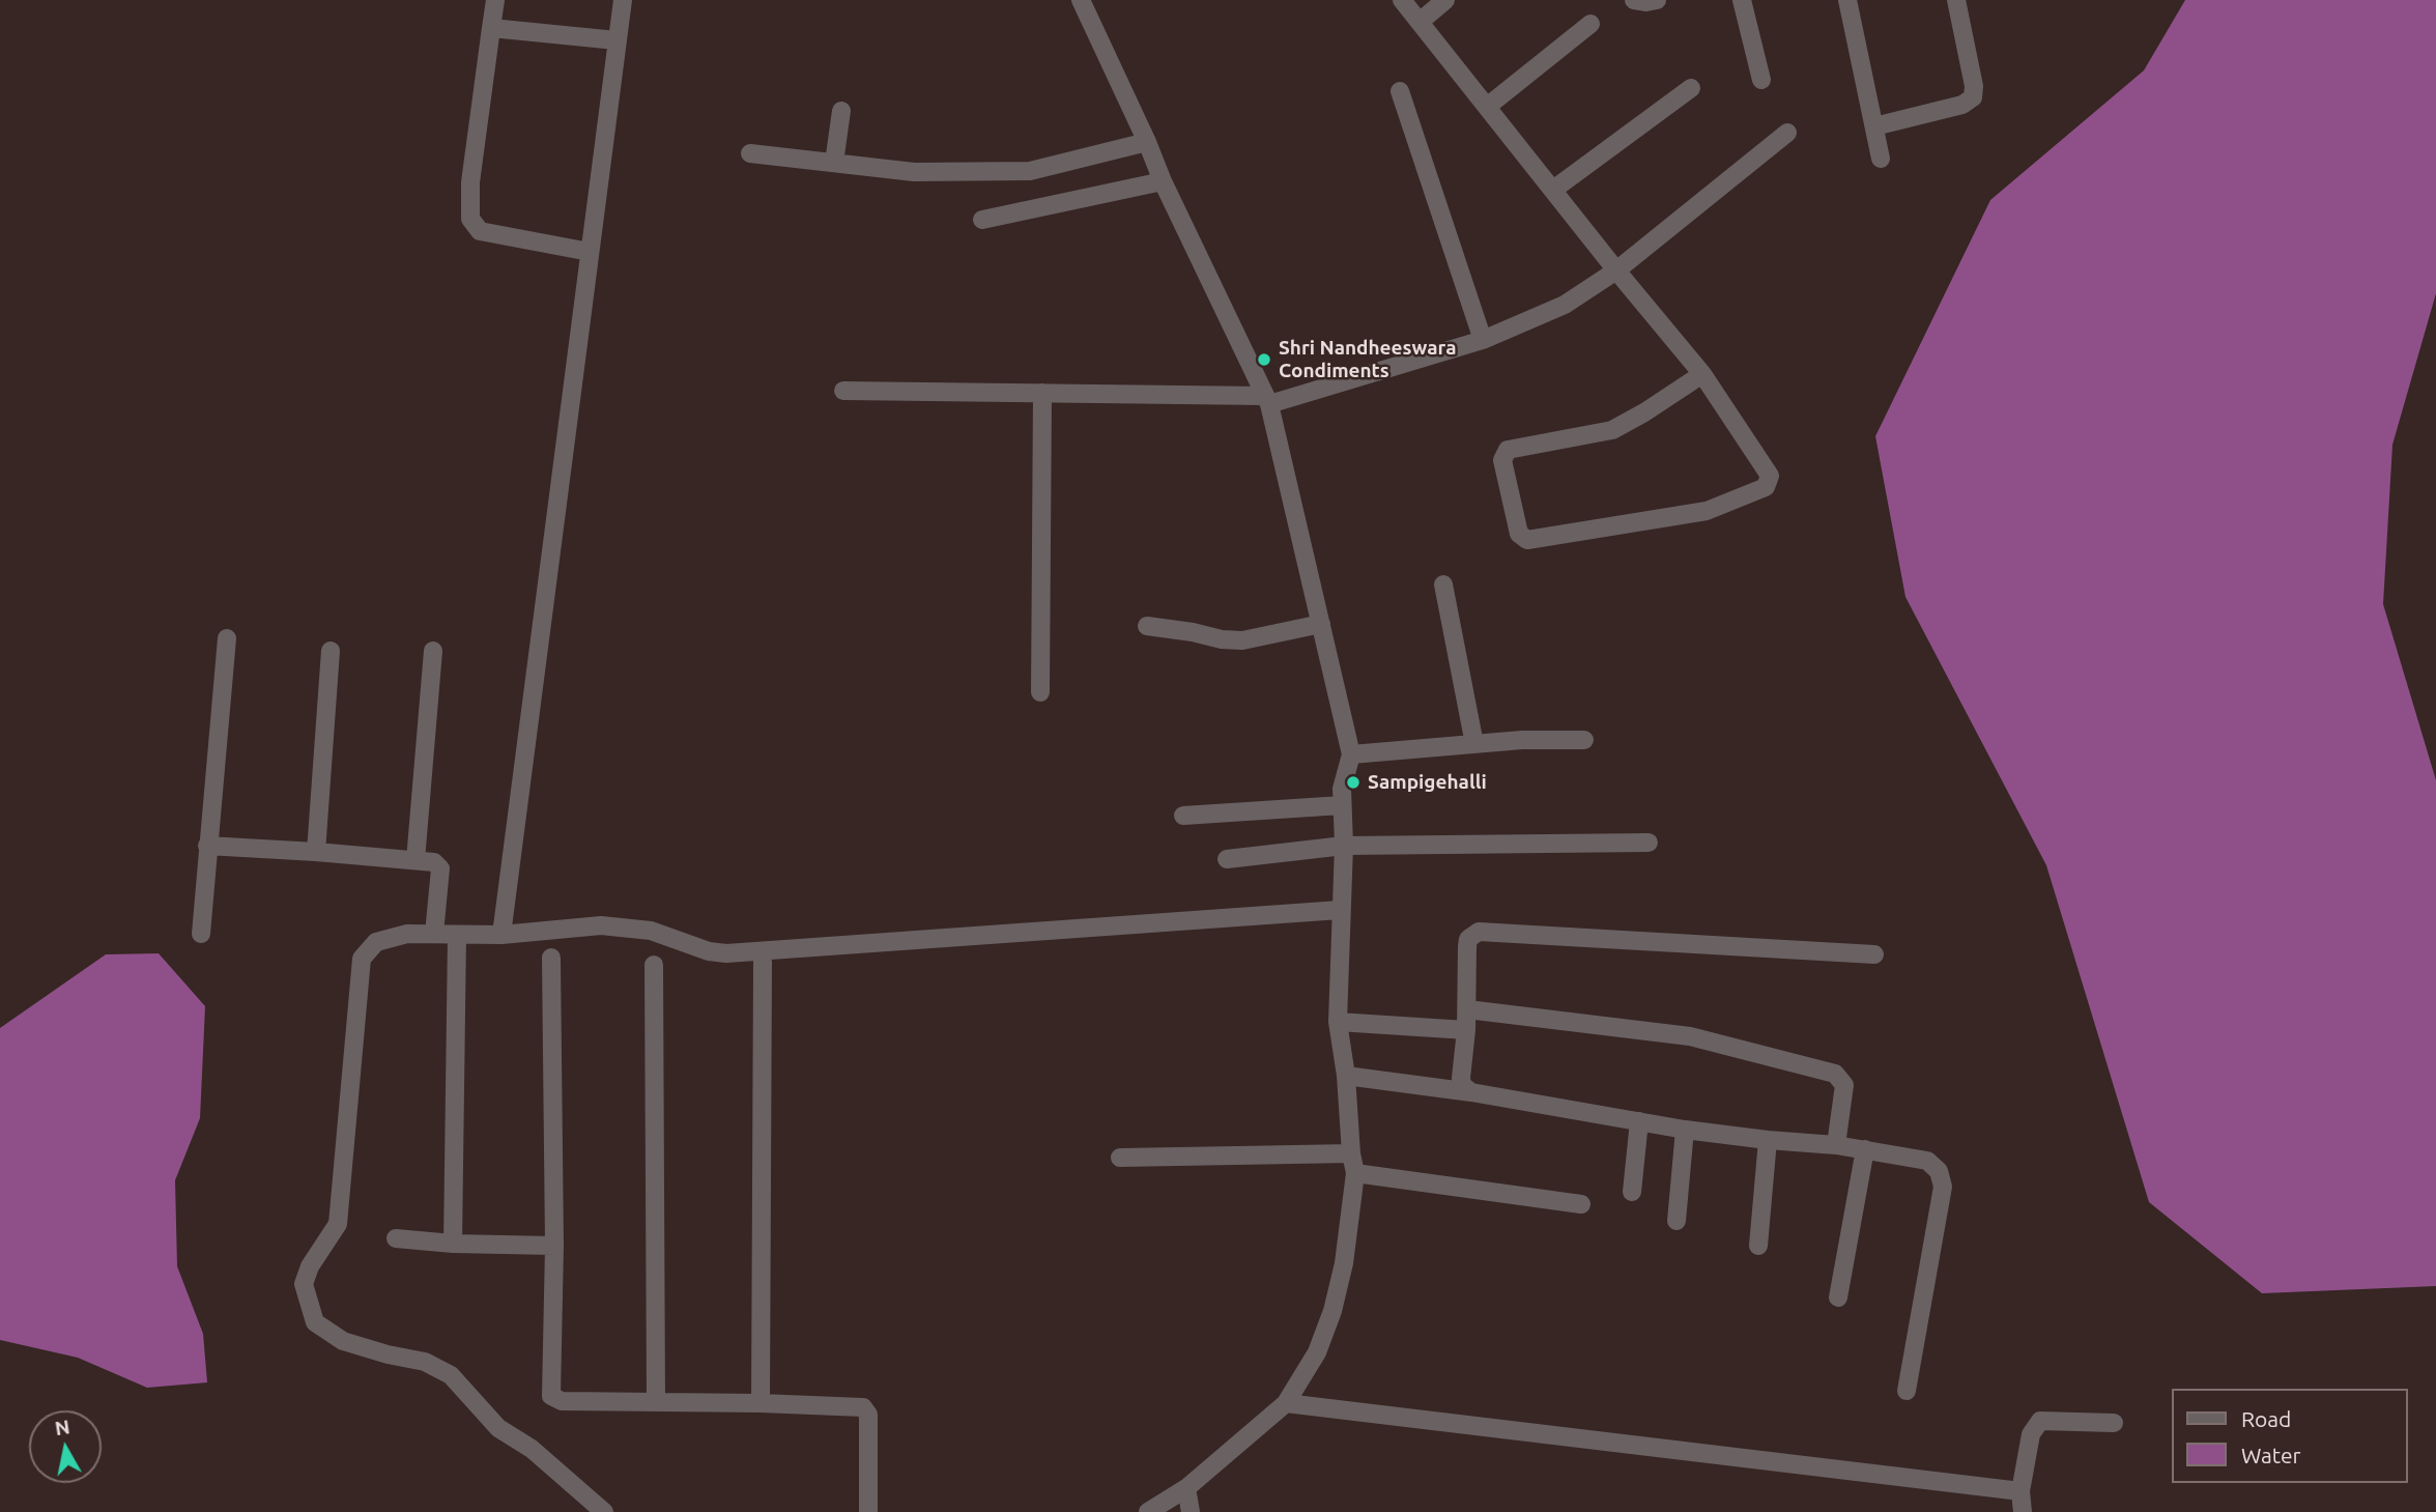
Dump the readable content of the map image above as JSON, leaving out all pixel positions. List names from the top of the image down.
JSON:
{
  "places": ["Shri Nandheeswara Condiments", "Sampigehalli"],
  "legend": ["Road", "Water"],
  "north": "top"
}
